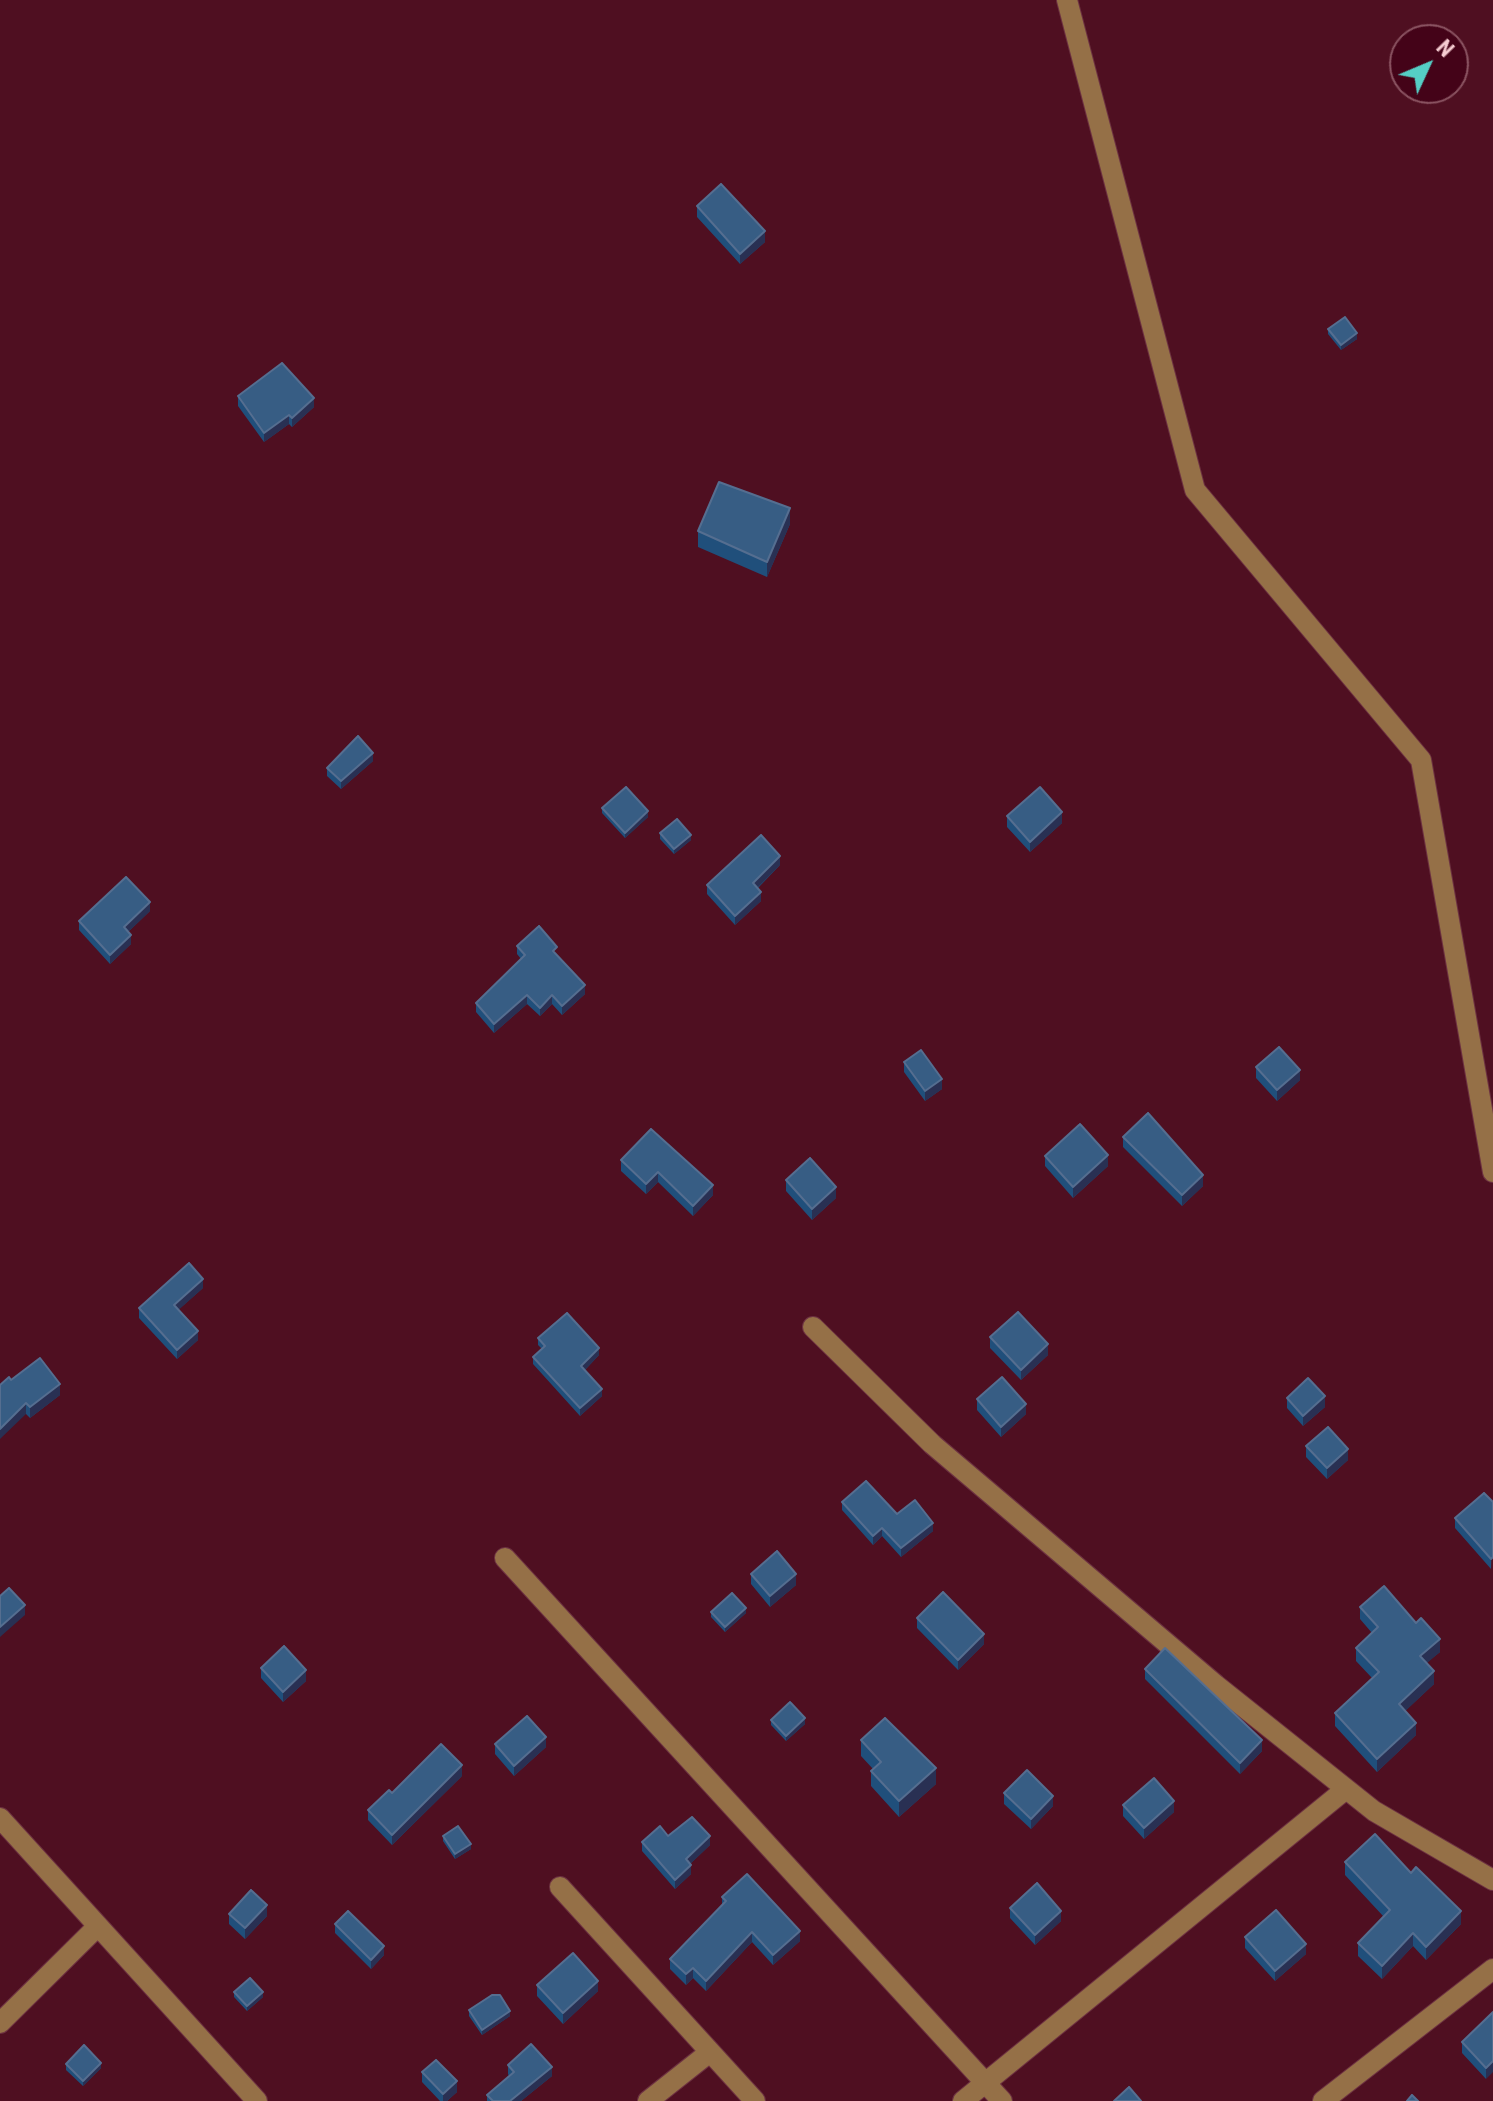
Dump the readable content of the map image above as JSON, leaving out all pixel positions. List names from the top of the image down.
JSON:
{
  "north": "top right"
}
